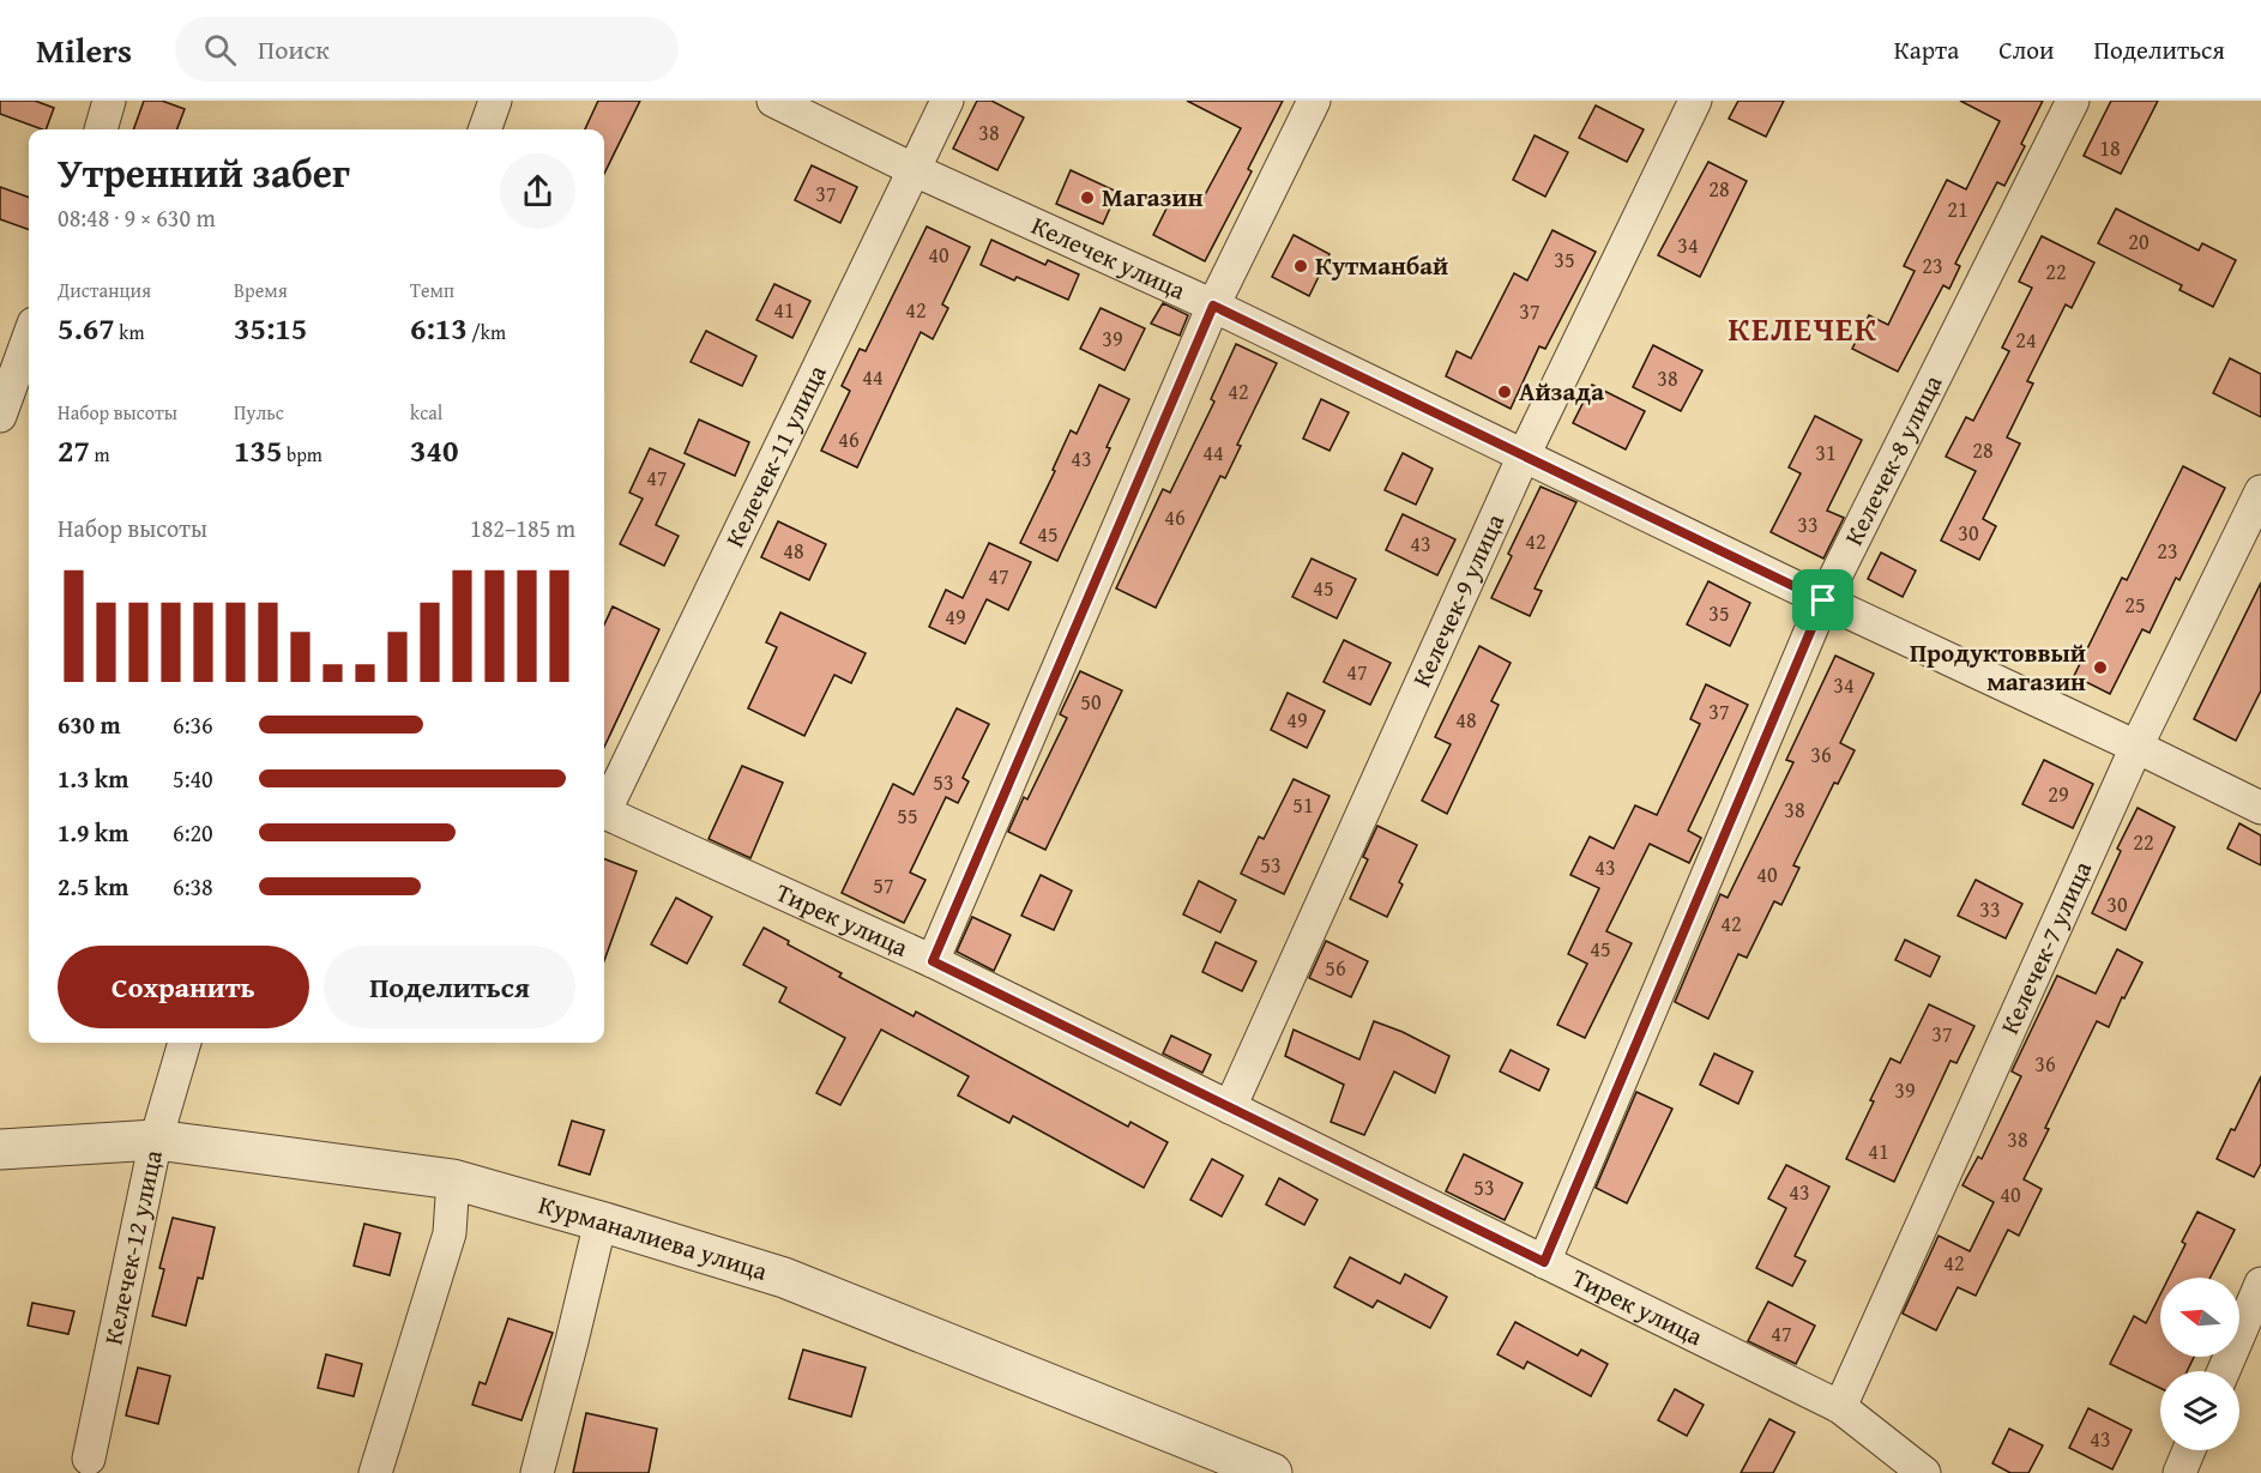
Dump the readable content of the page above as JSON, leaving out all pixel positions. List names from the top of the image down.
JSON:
{
  "streets": {
    "street": [
      "Келечек улица",
      "Келечек-11 улица",
      "Келечек-8 улица",
      "Келечек-9 улица",
      "Тирек улица",
      "Келечек-7 улица",
      "Курманалиева улица",
      "Келечек-12 улица"
    ]
  },
  "crossings": [
    ["Келечек улица", "Келечек-11 улица"],
    ["Келечек улица", "Келечек-8 улица"],
    ["Келечек улица", "Келечек-9 улица"],
    ["Келечек улица", "Келечек-7 улица"],
    ["Келечек-8 улица", "Тирек улица"],
    ["Келечек-9 улица", "Тирек улица"],
    ["Тирек улица", "Келечек-7 улица"],
    ["Курманалиева улица", "Келечек-12 улица"]
  ],
  "districts": ["КЕЛЕЧЕК"],
  "places": [
    "Магазин",
    "Кутманбай",
    "Айзада",
    "Продуктоввый магазин"
  ],
  "house_numbers": [
    "38",
    "18",
    "28",
    "37",
    "21",
    "20",
    "34",
    "40",
    "35",
    "23",
    "22",
    "41",
    "42",
    "37",
    "39",
    "24",
    "44",
    "38",
    "42",
    "46",
    "28",
    "44",
    "31",
    "43",
    "47",
    "46",
    "33",
    "30",
    "45",
    "42",
    "43",
    "48",
    "23",
    "47",
    "45",
    "25",
    "35",
    "49",
    "47",
    "34",
    "50",
    "37",
    "49",
    "48",
    "36",
    "53",
    "29",
    "51",
    "38",
    "55",
    "22",
    "53",
    "43",
    "40",
    "57",
    "30",
    "33",
    "42",
    "45",
    "56",
    "37",
    "36",
    "39",
    "38",
    "41",
    "53",
    "43",
    "40",
    "42",
    "47",
    "43"
  ],
  "north": "left",
  "page": {
    "header": "Milers",
    "search": "Поиск",
    "nav": ["Карта", "Слои", "Поделиться"],
    "heading": ["Утренний забег", "08:48 · 9 × 630 m"],
    "stats": [
      ["Дистанция", "5.67 km"],
      ["Время", "35:15"],
      ["Темп", "6:13 /km"],
      ["Набор высоты", "27 m"],
      ["Пульс", "135 bpm"],
      ["kcal", "340"]
    ],
    "chart": ["Набор высоты", "182–185 m"],
    "list": [
      {
        "name": "630 m",
        "note": "6:36"
      },
      {
        "name": "1.3 km",
        "note": "5:40"
      },
      {
        "name": "1.9 km",
        "note": "6:20"
      },
      {
        "name": "2.5 km",
        "note": "6:38"
      }
    ],
    "buttons": ["Сохранить", "Поделиться"]
  }
}
